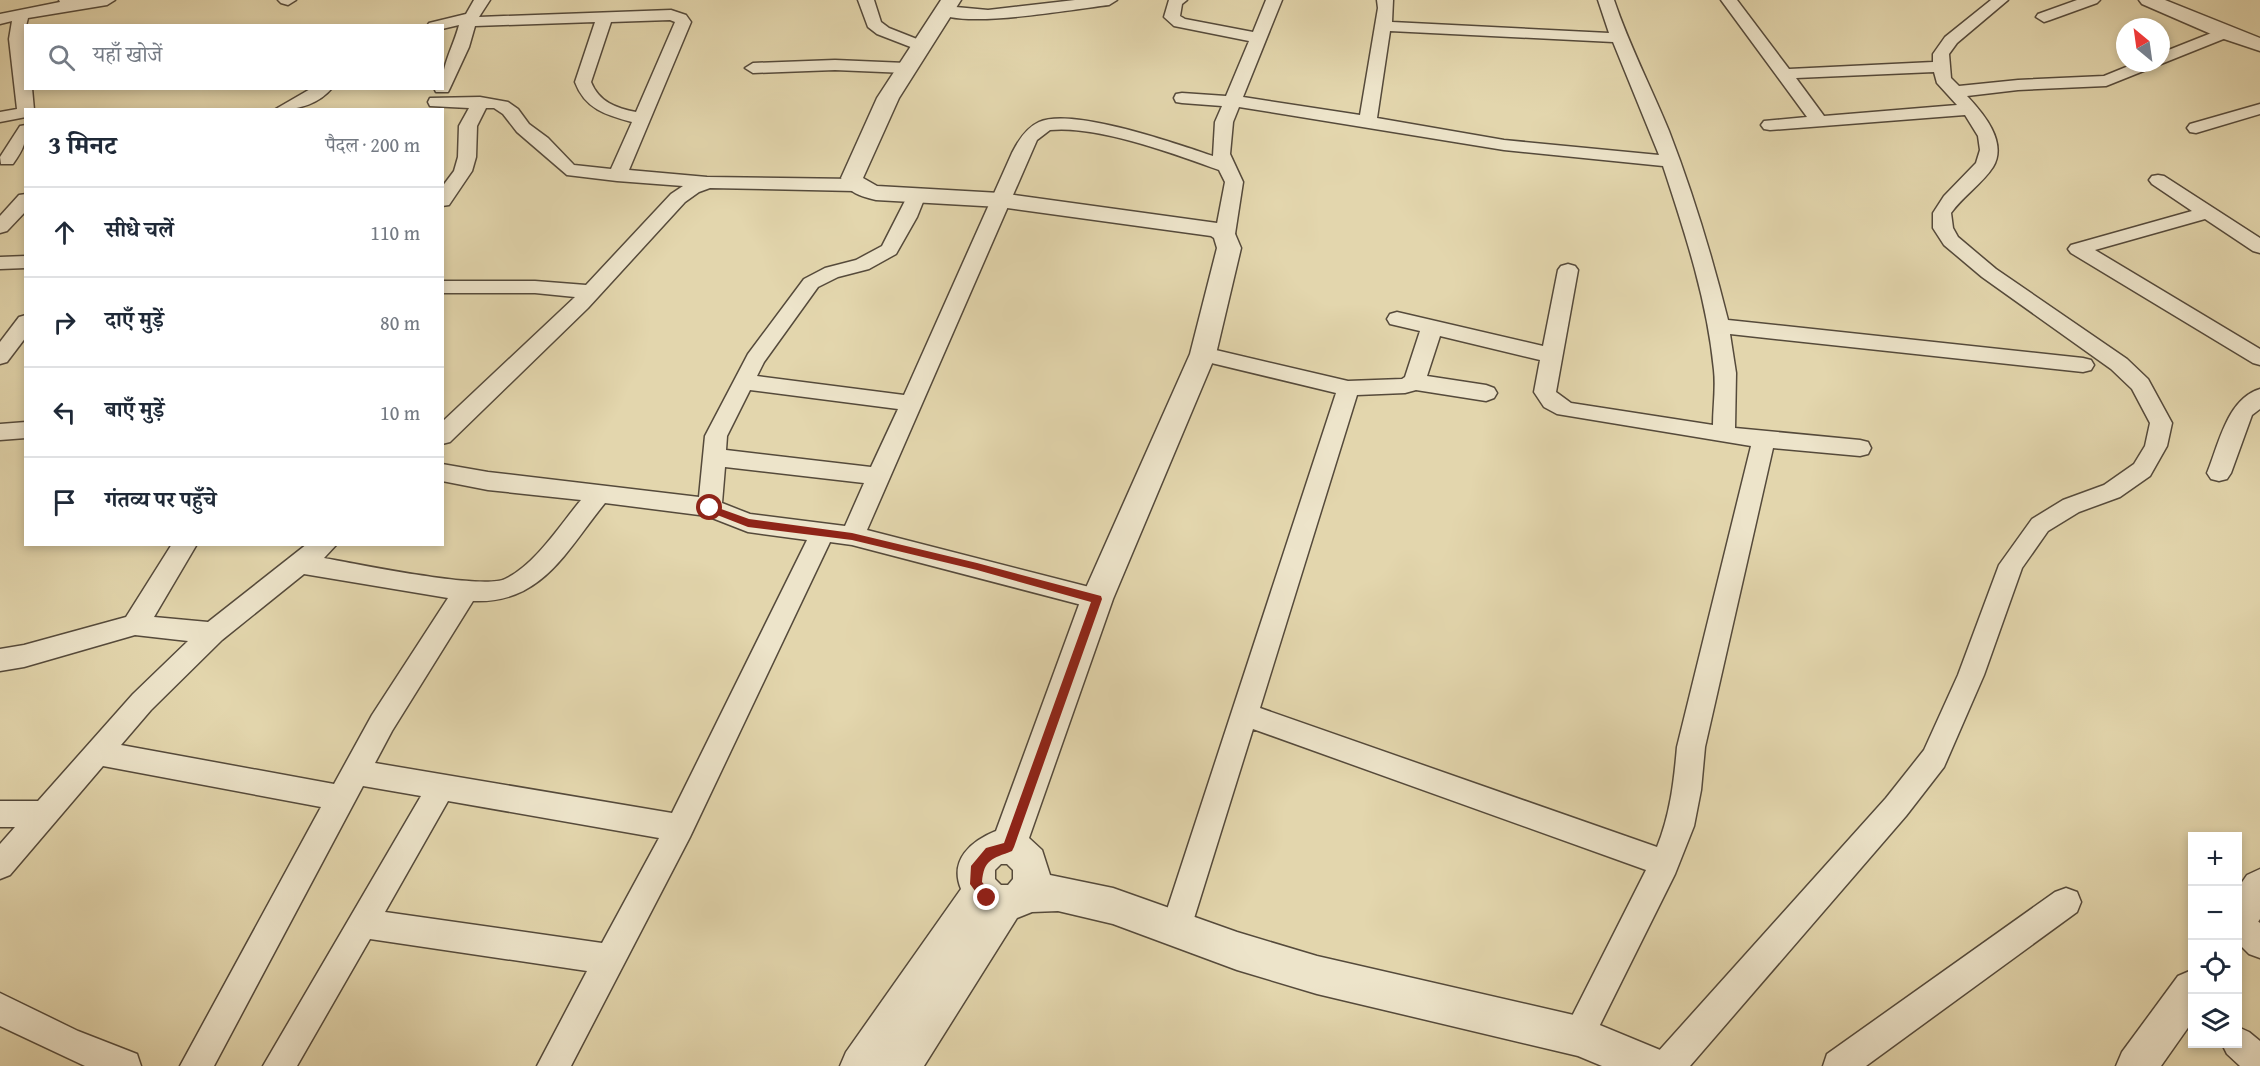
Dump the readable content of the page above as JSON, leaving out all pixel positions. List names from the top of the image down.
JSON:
{
  "north": "top left",
  "page": {
    "search": "यहाँ खोजें",
    "heading": ["3 मिनट", "पैदल · 200 m"],
    "list": [
      ["सीधे चलें", "110 m"],
      ["दाएँ मुड़ें", "80 m"],
      ["बाएँ मुड़ें", "10 m"],
      "गंतव्य पर पहुँचे"
    ],
    "map_buttons": ["+", "−"]
  }
}
